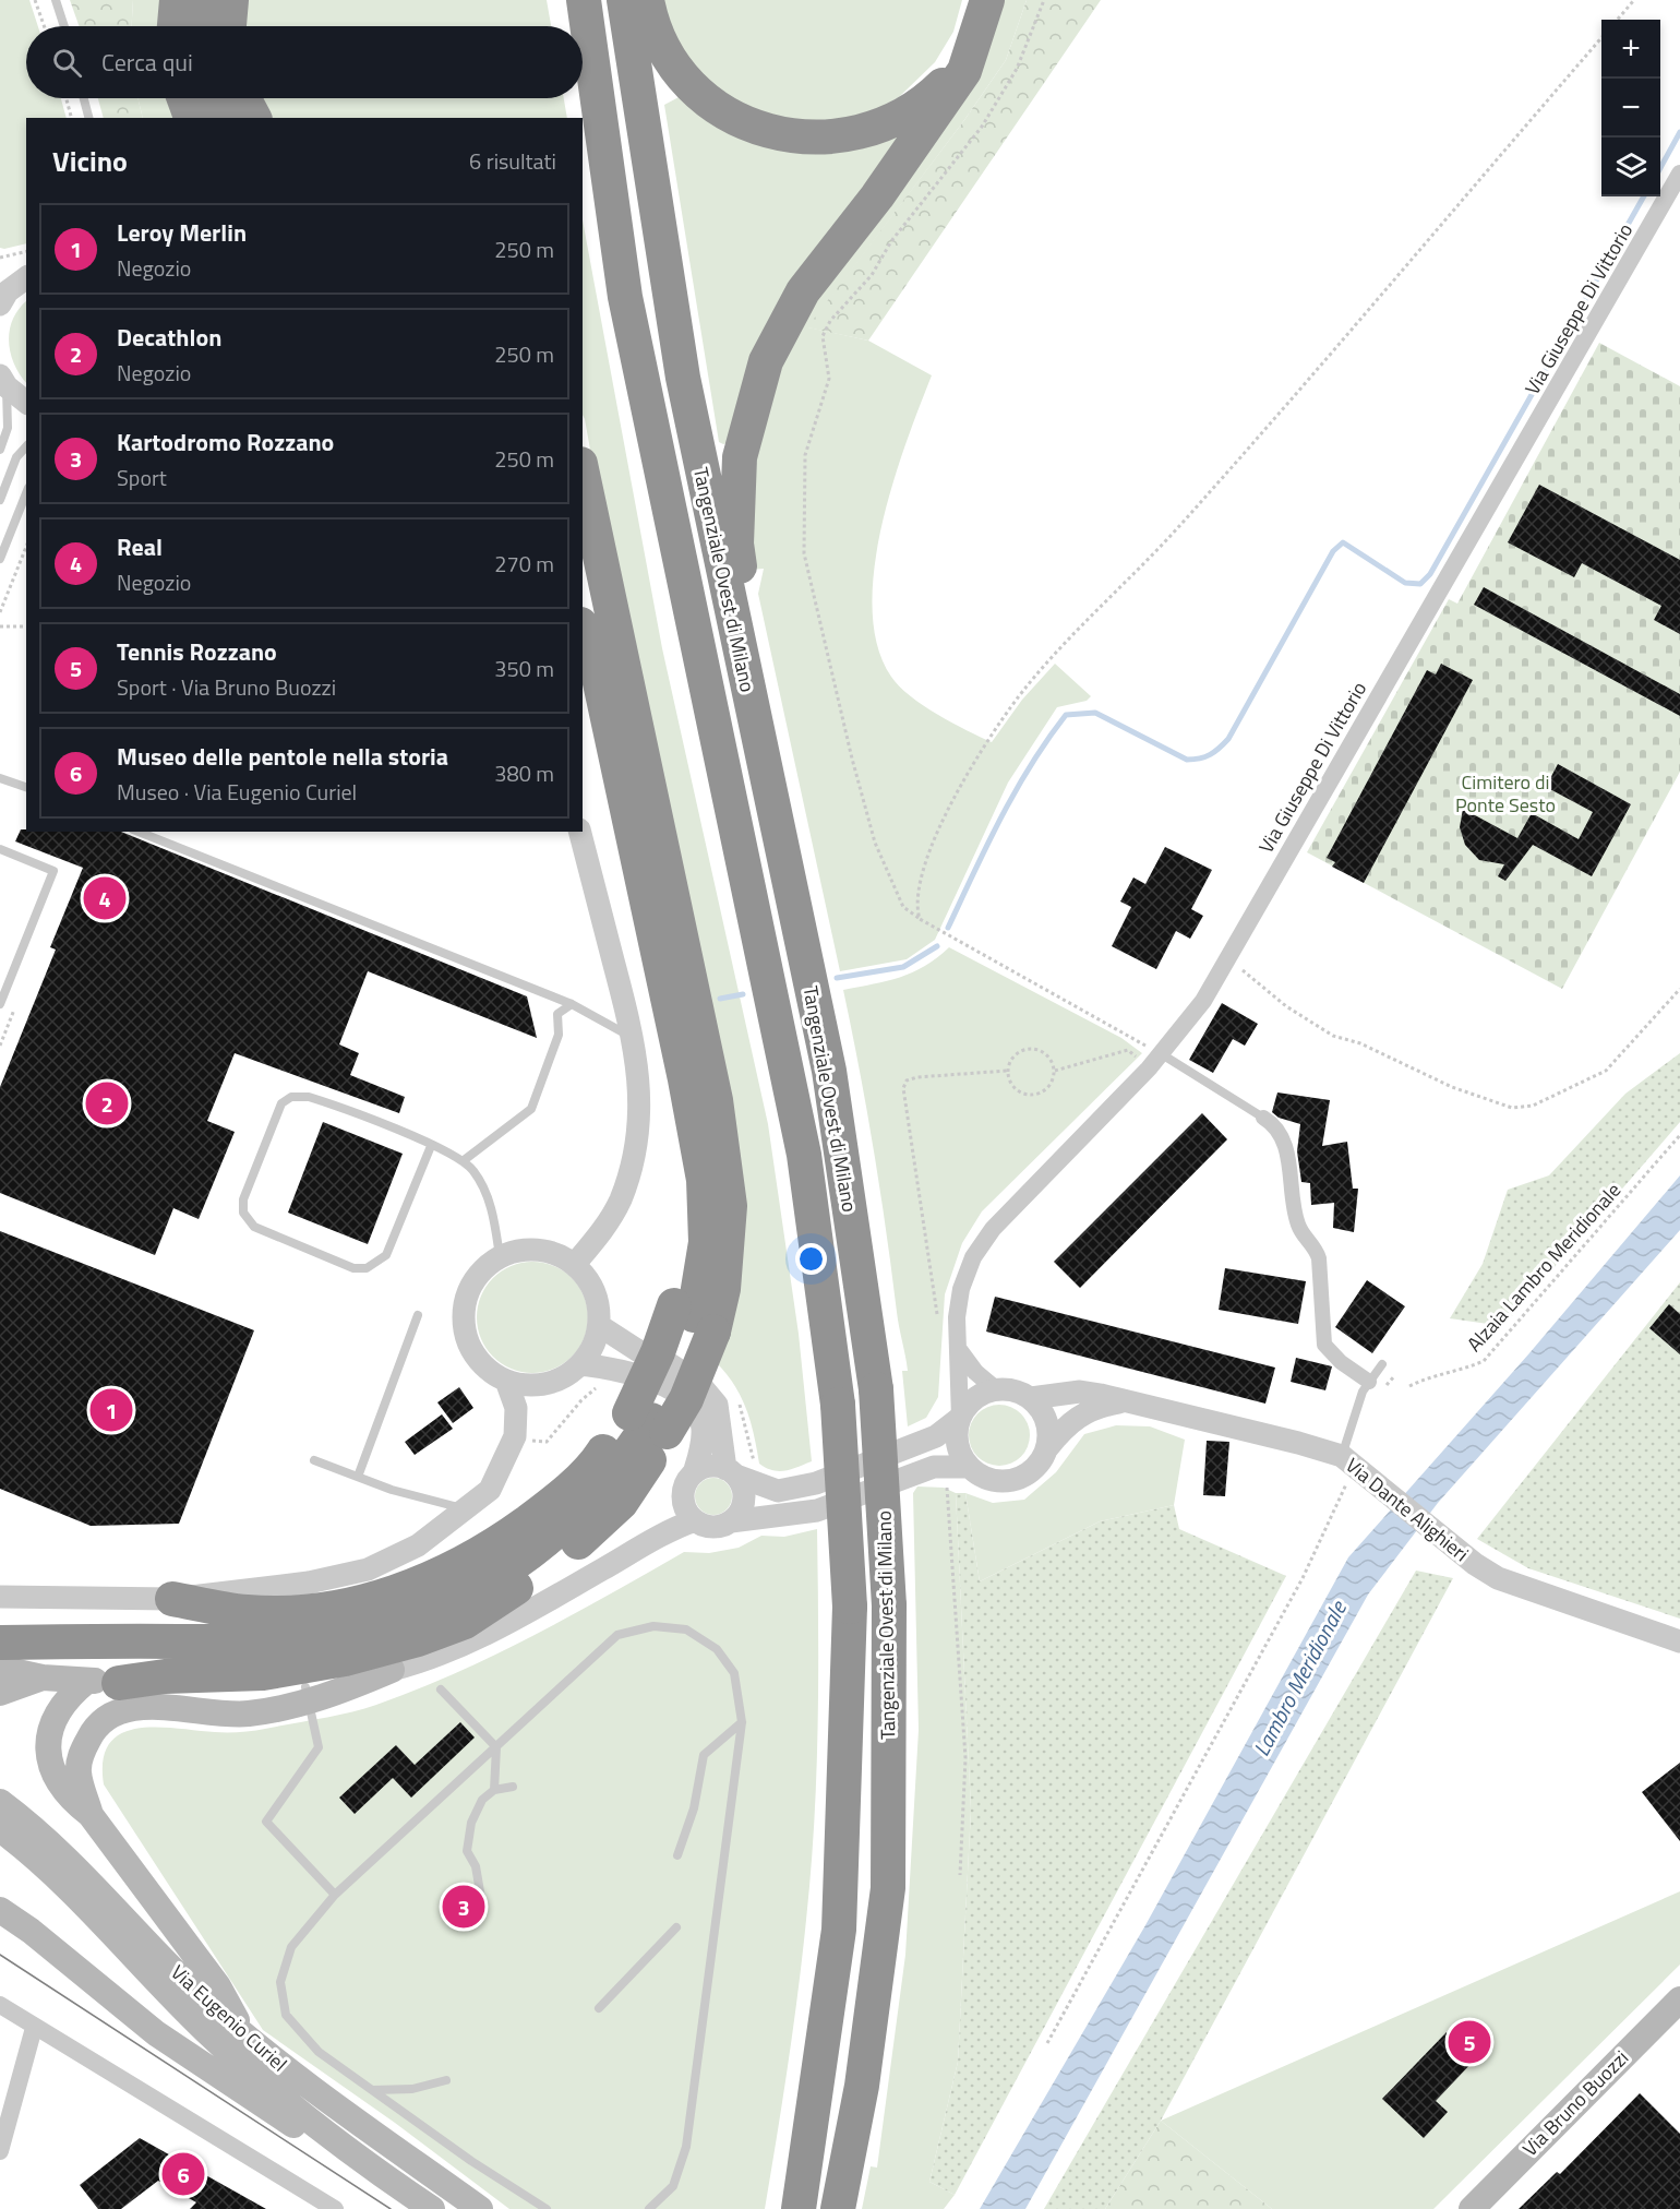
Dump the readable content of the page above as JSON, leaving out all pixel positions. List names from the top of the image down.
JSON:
{
  "streets": {
    "highway": ["Tangenziale Ovest di Milano"],
    "main road": ["Via Eugenio Curiel", "Via Bruno Buozzi"],
    "street": ["Via Giuseppe Di Vittorio", "Via Dante Alighieri"],
    "path": ["Alzaia Lambro Meridionale"]
  },
  "crossings": [
    ["Via Giuseppe Di Vittorio", "Via Dante Alighieri"]
  ],
  "water": ["Lambro Meridionale"],
  "parks": ["Cimitero di Ponte Sesto"],
  "page": {
    "map_buttons": ["+", "−"],
    "search": "Cerca qui",
    "heading": ["Vicino", "6 risultati"],
    "list": [
      {
        "mark": "1",
        "name": "Leroy Merlin",
        "note": "Negozio",
        "value": "250 m"
      },
      {
        "mark": "2",
        "name": "Decathlon",
        "note": "Negozio",
        "value": "250 m"
      },
      {
        "mark": "3",
        "name": "Kartodromo Rozzano",
        "note": "Sport",
        "value": "250 m"
      },
      {
        "mark": "4",
        "name": "Real",
        "note": "Negozio",
        "value": "270 m"
      },
      {
        "mark": "5",
        "name": "Tennis Rozzano",
        "note": "Sport · Via Bruno Buozzi",
        "value": "350 m"
      },
      {
        "mark": "6",
        "name": "Museo delle pentole nella storia",
        "note": "Museo · Via Eugenio Curiel",
        "value": "380 m"
      }
    ],
    "pins": [
      "4",
      "2",
      "1",
      "3",
      "5",
      "6"
    ]
  }
}
